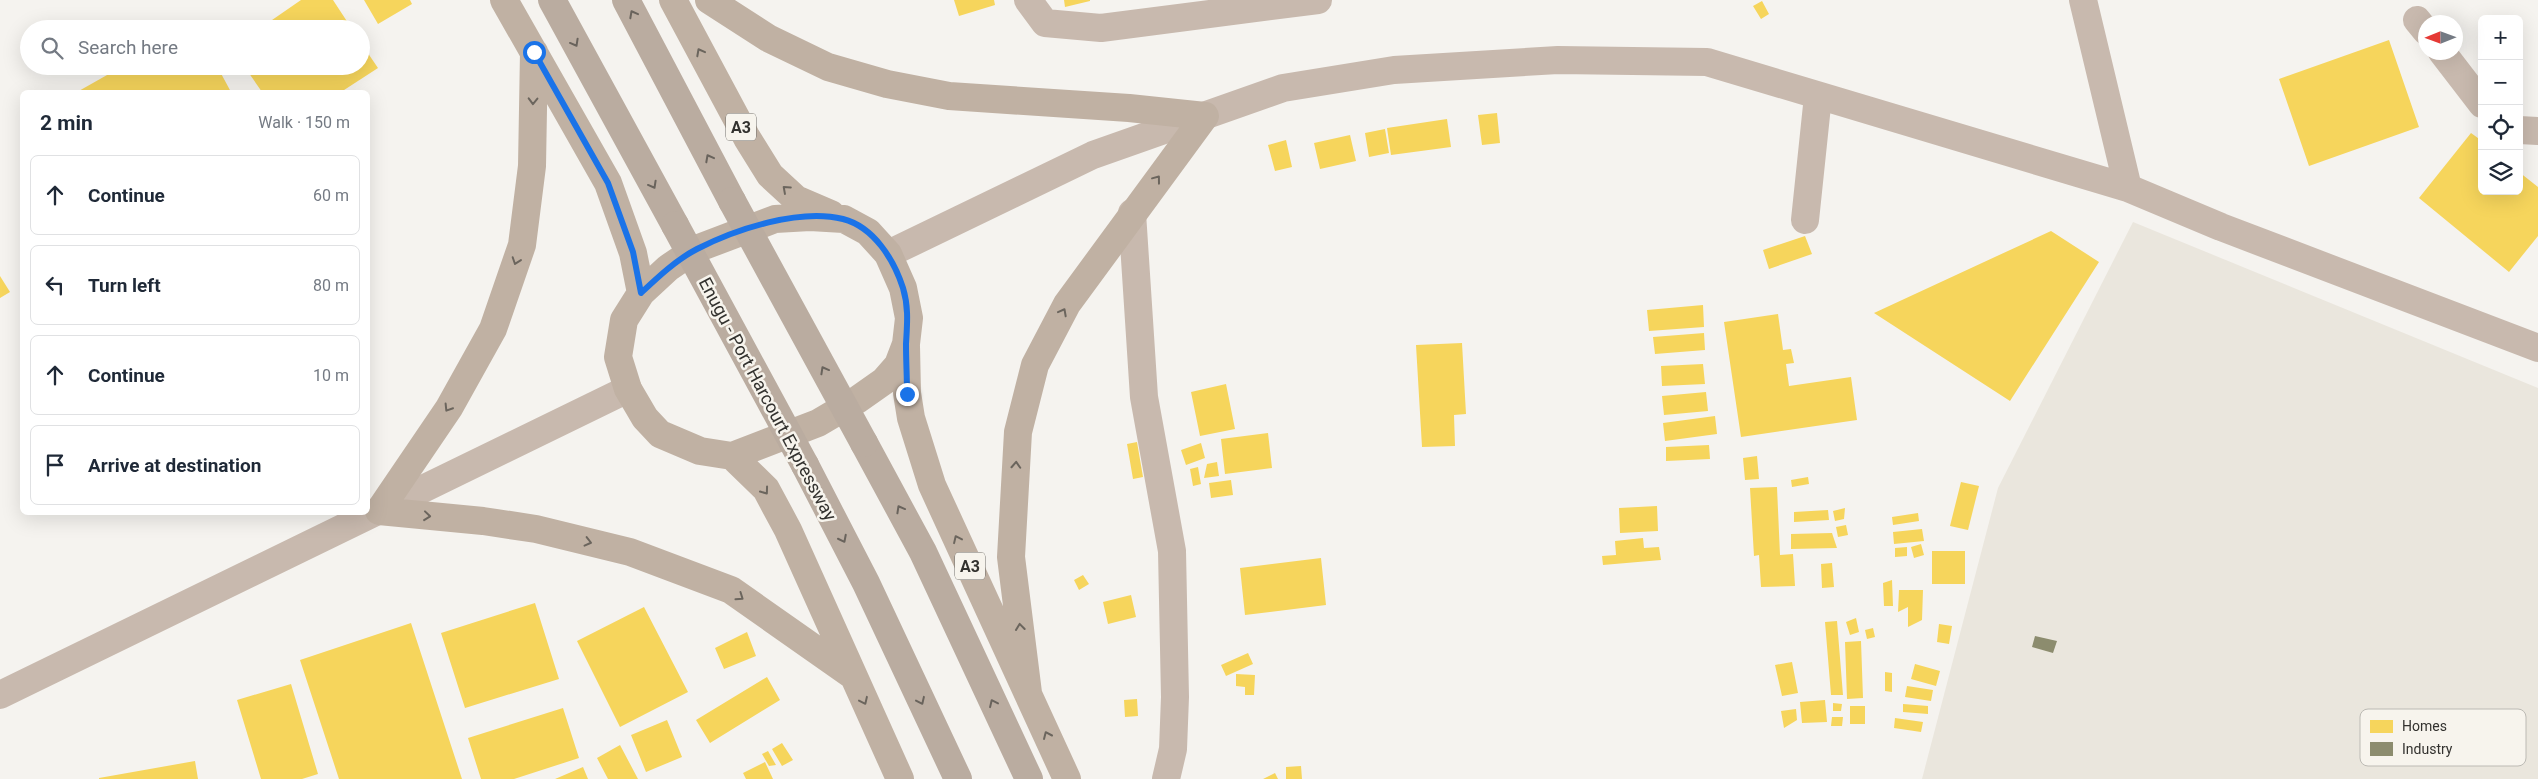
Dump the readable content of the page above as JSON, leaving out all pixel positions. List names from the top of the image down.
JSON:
{
  "streets": {
    "highway": ["A3", "Enugu - Port Harcourt Expressway"]
  },
  "legend": ["Homes", "Industry"],
  "north": "left",
  "page": {
    "map_buttons": ["+", "−"],
    "search": "Search here",
    "heading": ["2 min", "Walk · 150 m"],
    "list": [
      ["Continue", "60 m"],
      ["Turn left", "80 m"],
      ["Continue", "10 m"],
      "Arrive at destination"
    ]
  }
}
